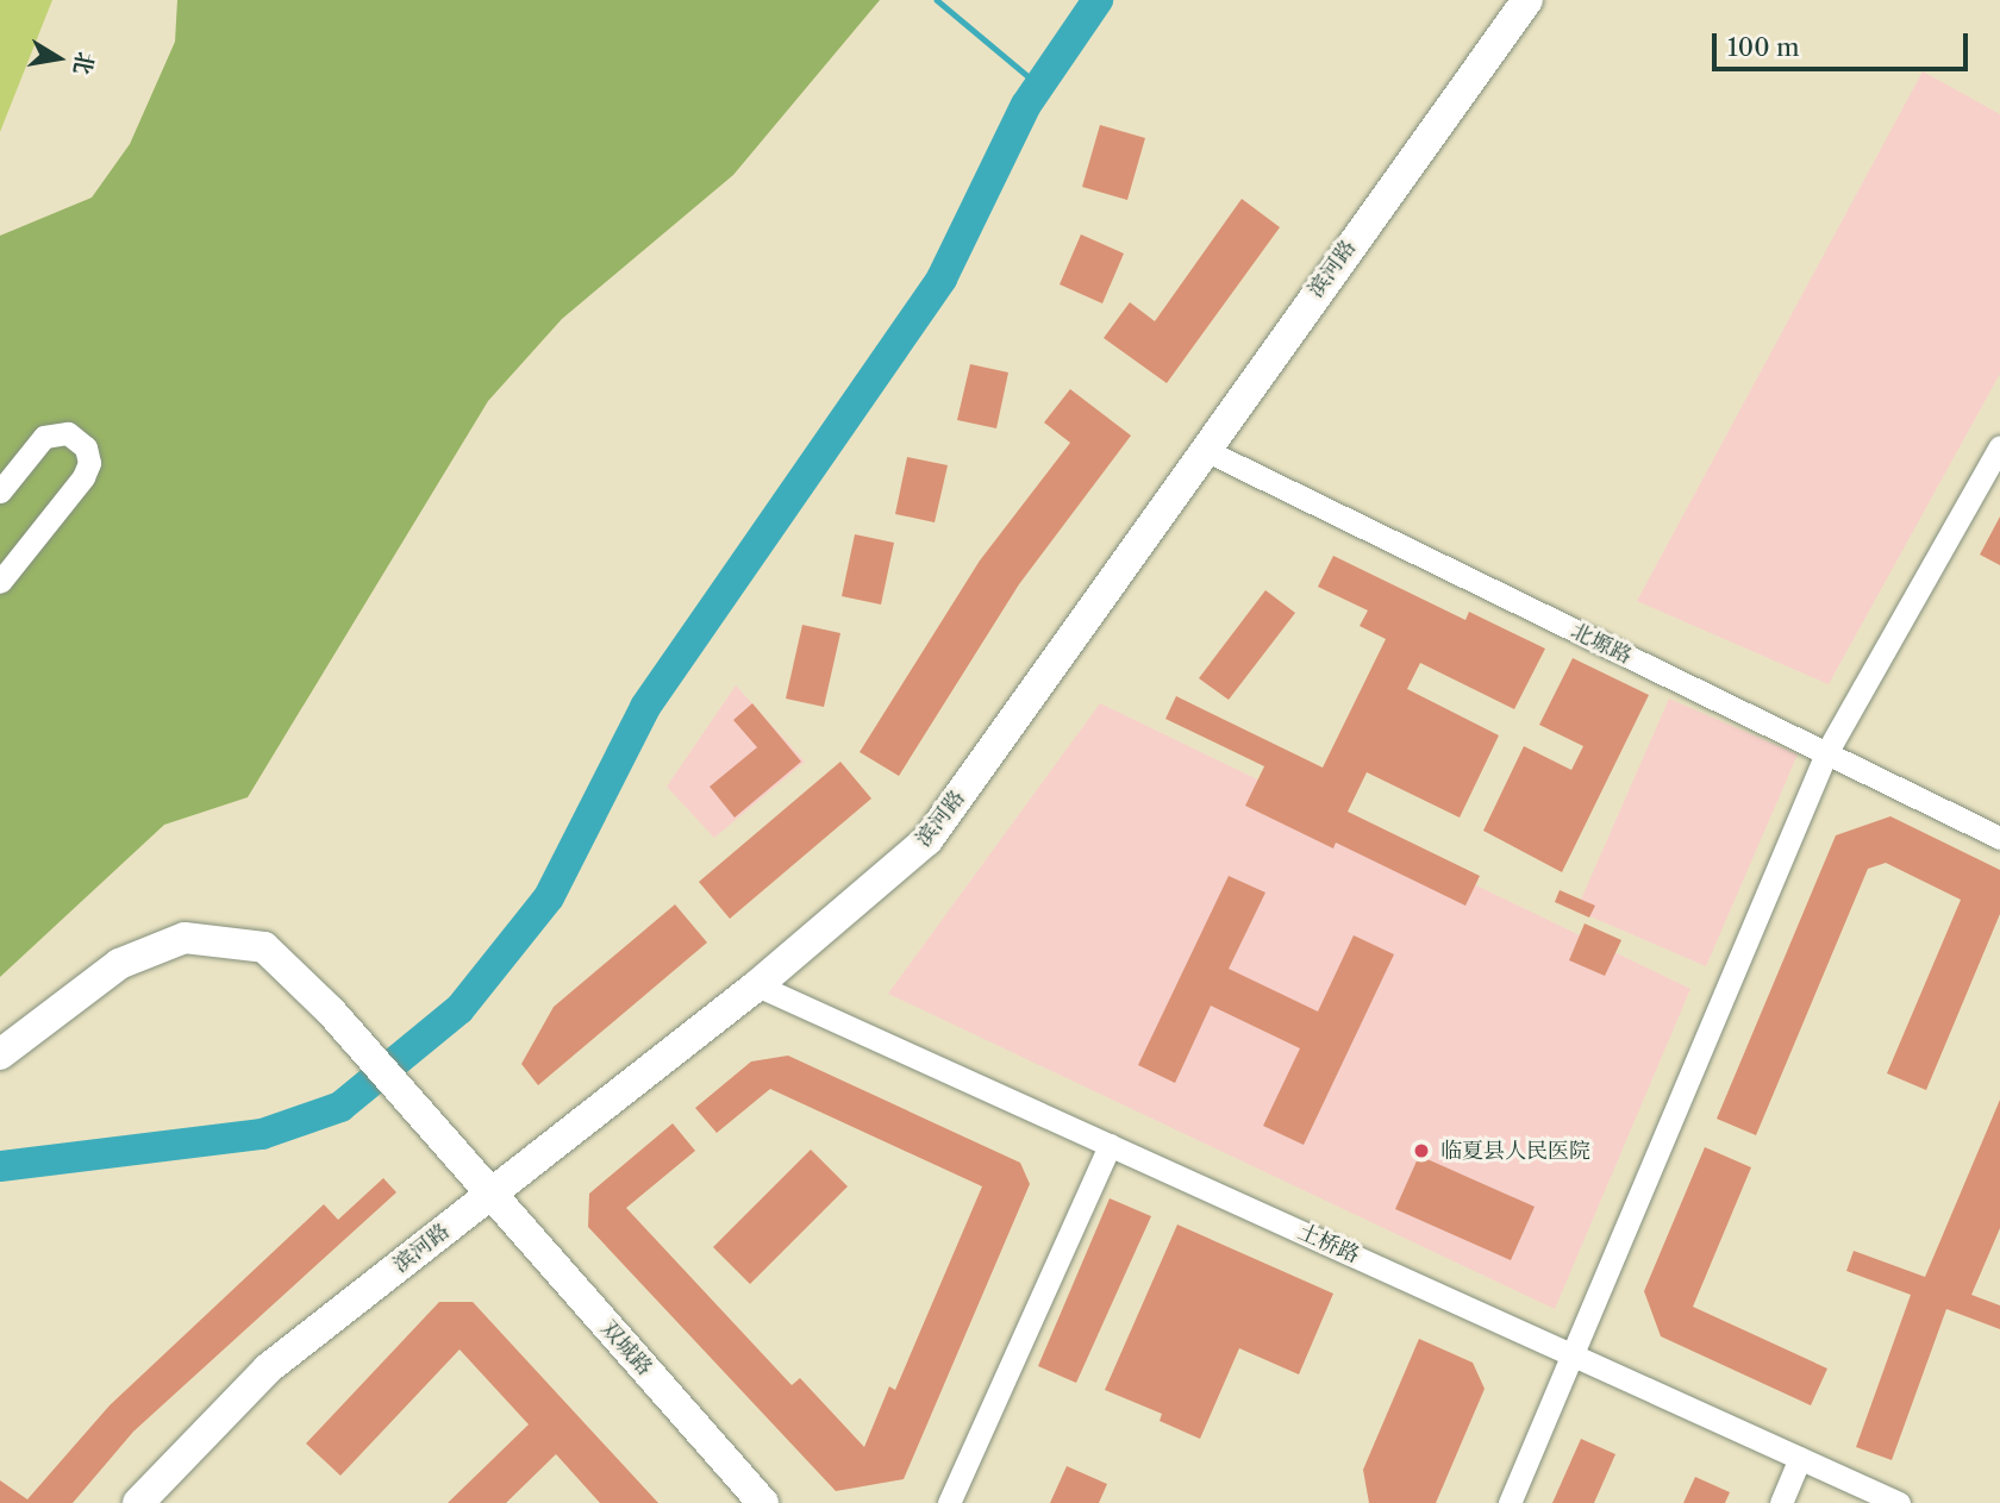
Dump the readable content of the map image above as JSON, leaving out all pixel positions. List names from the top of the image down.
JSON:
{
  "streets": {
    "main road": ["滨河路", "双城路"],
    "street": ["北塬路", "土桥路"]
  },
  "crossings": [
    ["滨河路", "北塬路"],
    ["滨河路", "土桥路"],
    ["滨河路", "双城路"]
  ],
  "places": ["临夏县人民医院"],
  "scale_bar": "100 m",
  "north": "right"
}
